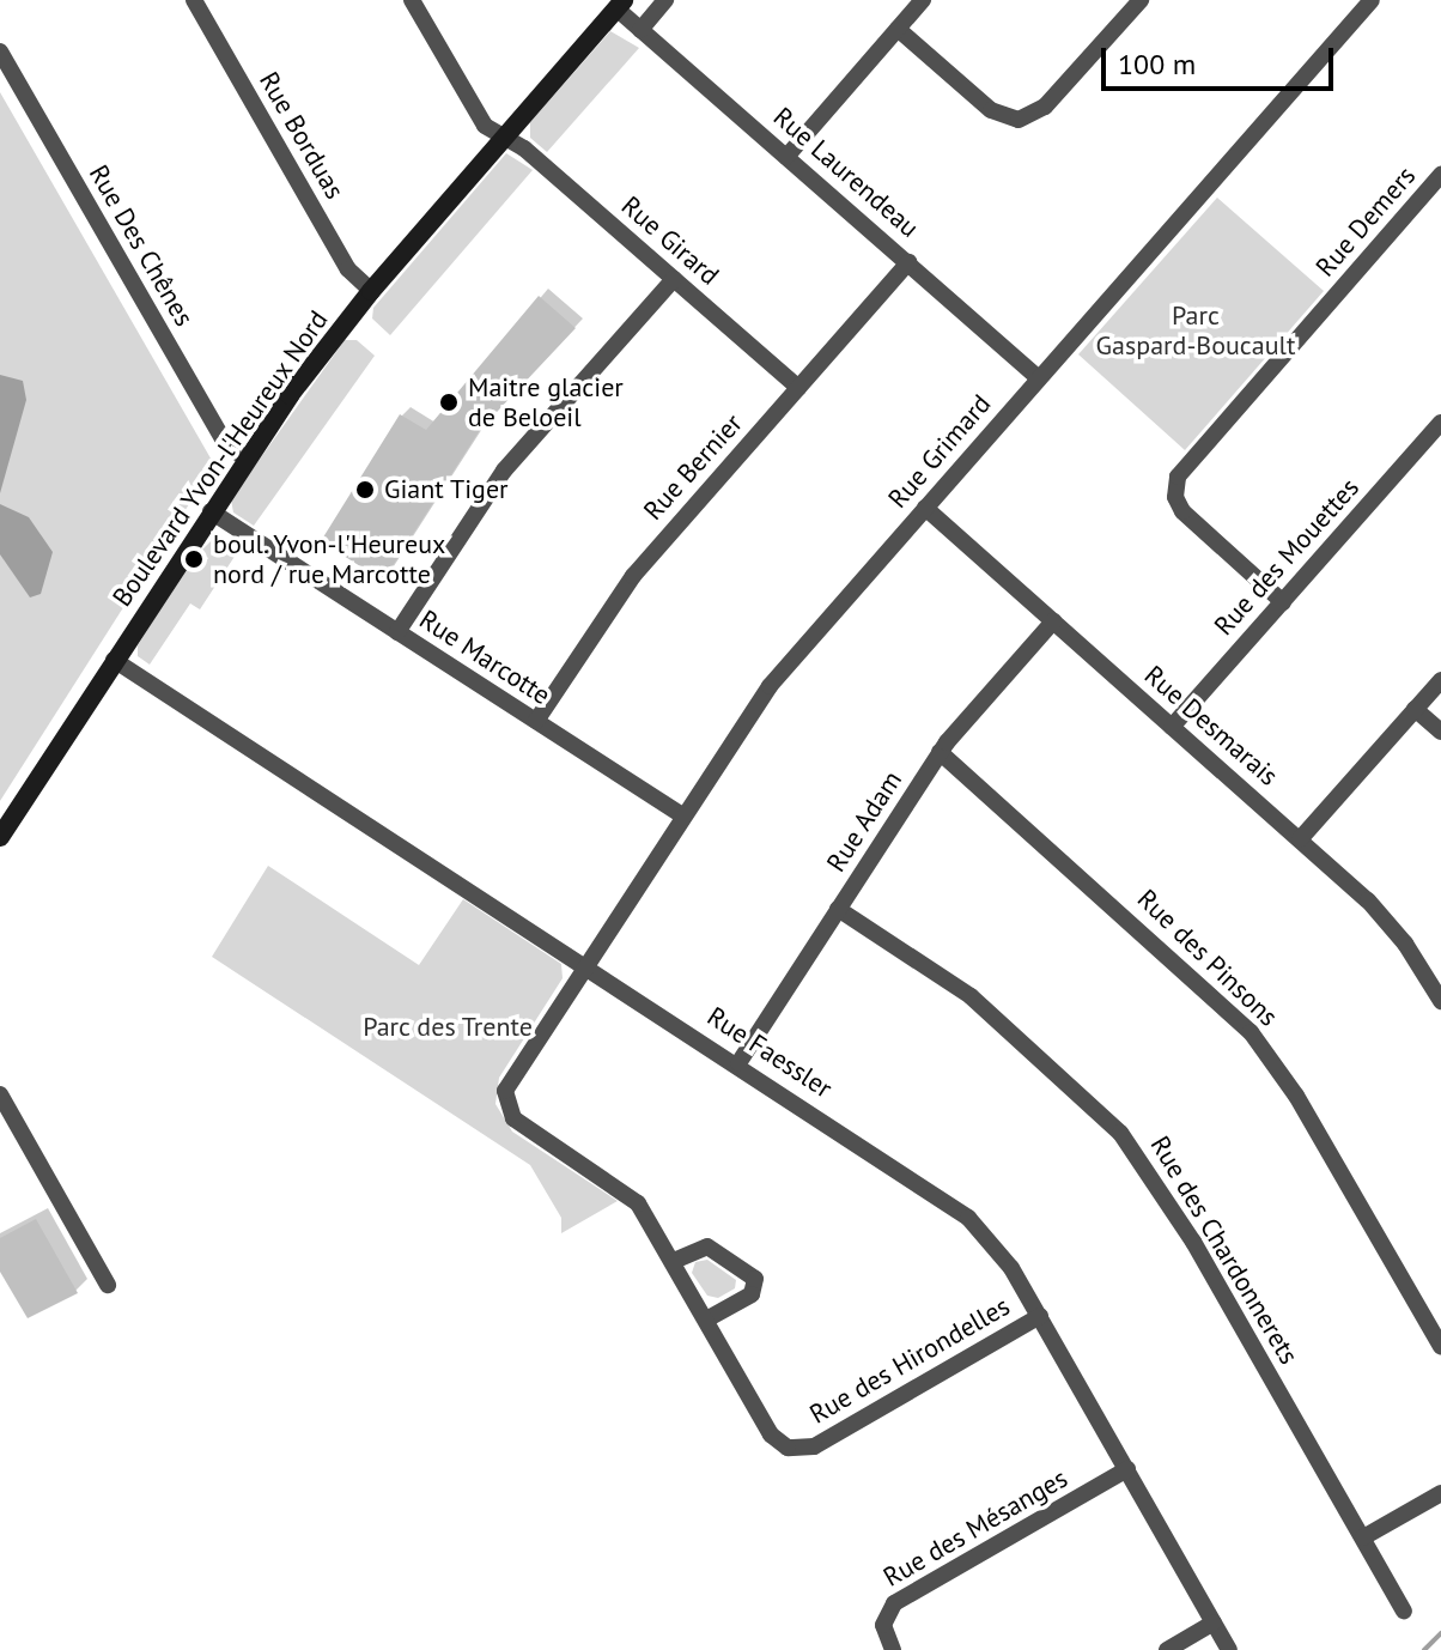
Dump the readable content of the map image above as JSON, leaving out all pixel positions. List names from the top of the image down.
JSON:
{
  "streets": {
    "street": [
      "Rue Borduas",
      "Rue Laurendeau",
      "Rue Demers",
      "Rue Girard",
      "Rue Des Chênes",
      "Rue Grimard",
      "Boulevard Yvon-l'Heureux Nord",
      "Rue Bernier",
      "Rue des Mouettes",
      "Rue Marcotte",
      "Rue Desmarais",
      "Rue Adam",
      "Rue des Pinsons",
      "Rue Faessler",
      "Rue des Chardonnerets",
      "Rue des Hirondelles",
      "Rue des Mésanges"
    ]
  },
  "crossings": [
    ["Rue Borduas", "Boulevard Yvon-l'Heureux Nord"],
    ["Rue Laurendeau", "Rue Grimard"],
    ["Rue Laurendeau", "Boulevard Yvon-l'Heureux Nord"],
    ["Rue Laurendeau", "Rue Bernier"],
    ["Rue Demers", "Rue des Mouettes"],
    ["Rue Girard", "Boulevard Yvon-l'Heureux Nord"],
    ["Rue Girard", "Rue Bernier"],
    ["Rue Des Chênes", "Boulevard Yvon-l'Heureux Nord"],
    ["Rue Grimard", "Rue Marcotte"],
    ["Rue Grimard", "Rue Desmarais"],
    ["Rue Grimard", "Rue Faessler"],
    ["Rue Grimard", "Rue des Hirondelles"],
    ["Boulevard Yvon-l'Heureux Nord", "Rue Marcotte"],
    ["Boulevard Yvon-l'Heureux Nord", "Rue Faessler"],
    ["Rue Bernier", "Rue Marcotte"],
    ["Rue des Mouettes", "Rue Desmarais"],
    ["Rue Desmarais", "Rue Adam"],
    ["Rue Adam", "Rue des Pinsons"],
    ["Rue Adam", "Rue Faessler"],
    ["Rue Adam", "Rue des Chardonnerets"],
    ["Rue Faessler", "Rue des Hirondelles"],
    ["Rue Faessler", "Rue des Mésanges"]
  ],
  "parks": ["Parc Gaspard-Boucault", "Parc des Trente"],
  "places": ["Maitre glacier de Beloeil", "Giant Tiger", "boul. Yvon-l'Heureux nord / rue Marcotte"],
  "scale_bar": "100 m"
}
